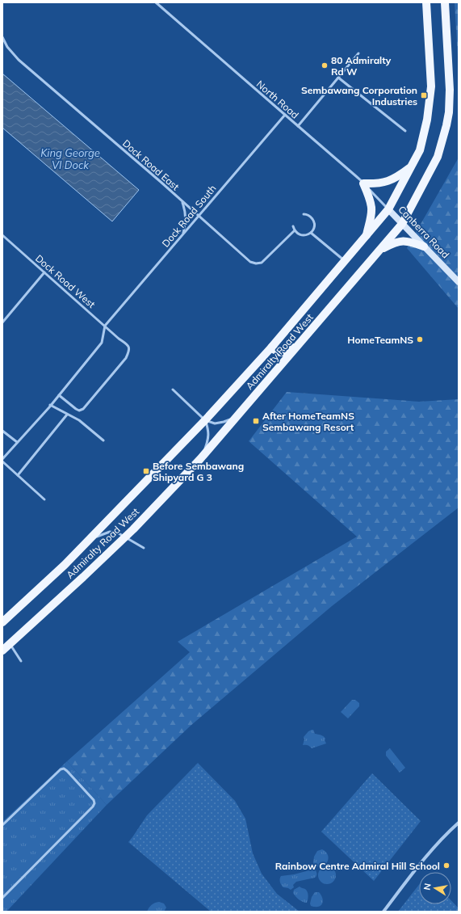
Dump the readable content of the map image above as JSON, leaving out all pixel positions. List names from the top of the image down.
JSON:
{
  "streets": {
    "main road": ["Canberra Road", "Admiralty Road West"],
    "lane": [
      "North Road",
      "Dock Road East",
      "Dock Road South",
      "Dock Road West"
    ]
  },
  "crossings": [
    ["North Road", "Dock Road South"],
    ["North Road", "Canberra Road"],
    ["North Road", "Admiralty Road West"],
    ["Dock Road East", "Dock Road South"],
    ["Dock Road South", "Dock Road West"],
    ["Canberra Road", "Admiralty Road West"]
  ],
  "water": ["King George VI Dock"],
  "places": {
    "other": ["80 Admiralty Rd W", "HomeTeamNS", "Rainbow Centre Admiral Hill School"],
    "transit": ["Sembawang Corporation Industries", "After HomeTeamNS Sembawang Resort", "Before Sembawang Shipyard G 3"]
  },
  "north": "left"
}
